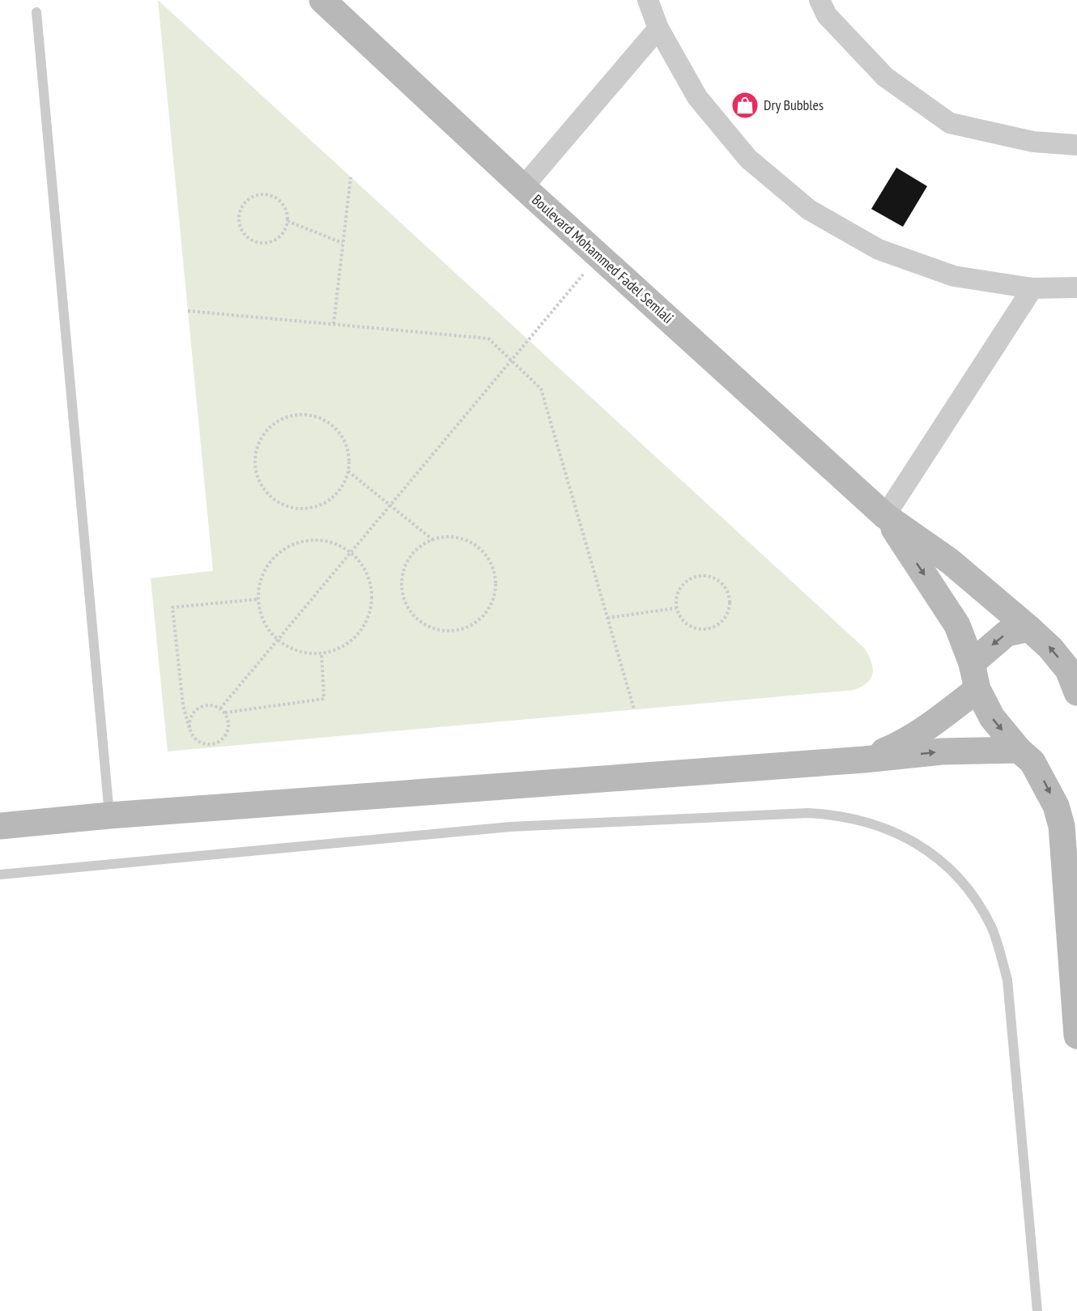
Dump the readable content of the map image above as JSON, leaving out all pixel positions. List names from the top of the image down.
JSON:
{
  "streets": {
    "street": ["Boulevard Mohammed Fadel Semlali"]
  },
  "places": {
    "shop": ["Dry Bubbles"]
  }
}
